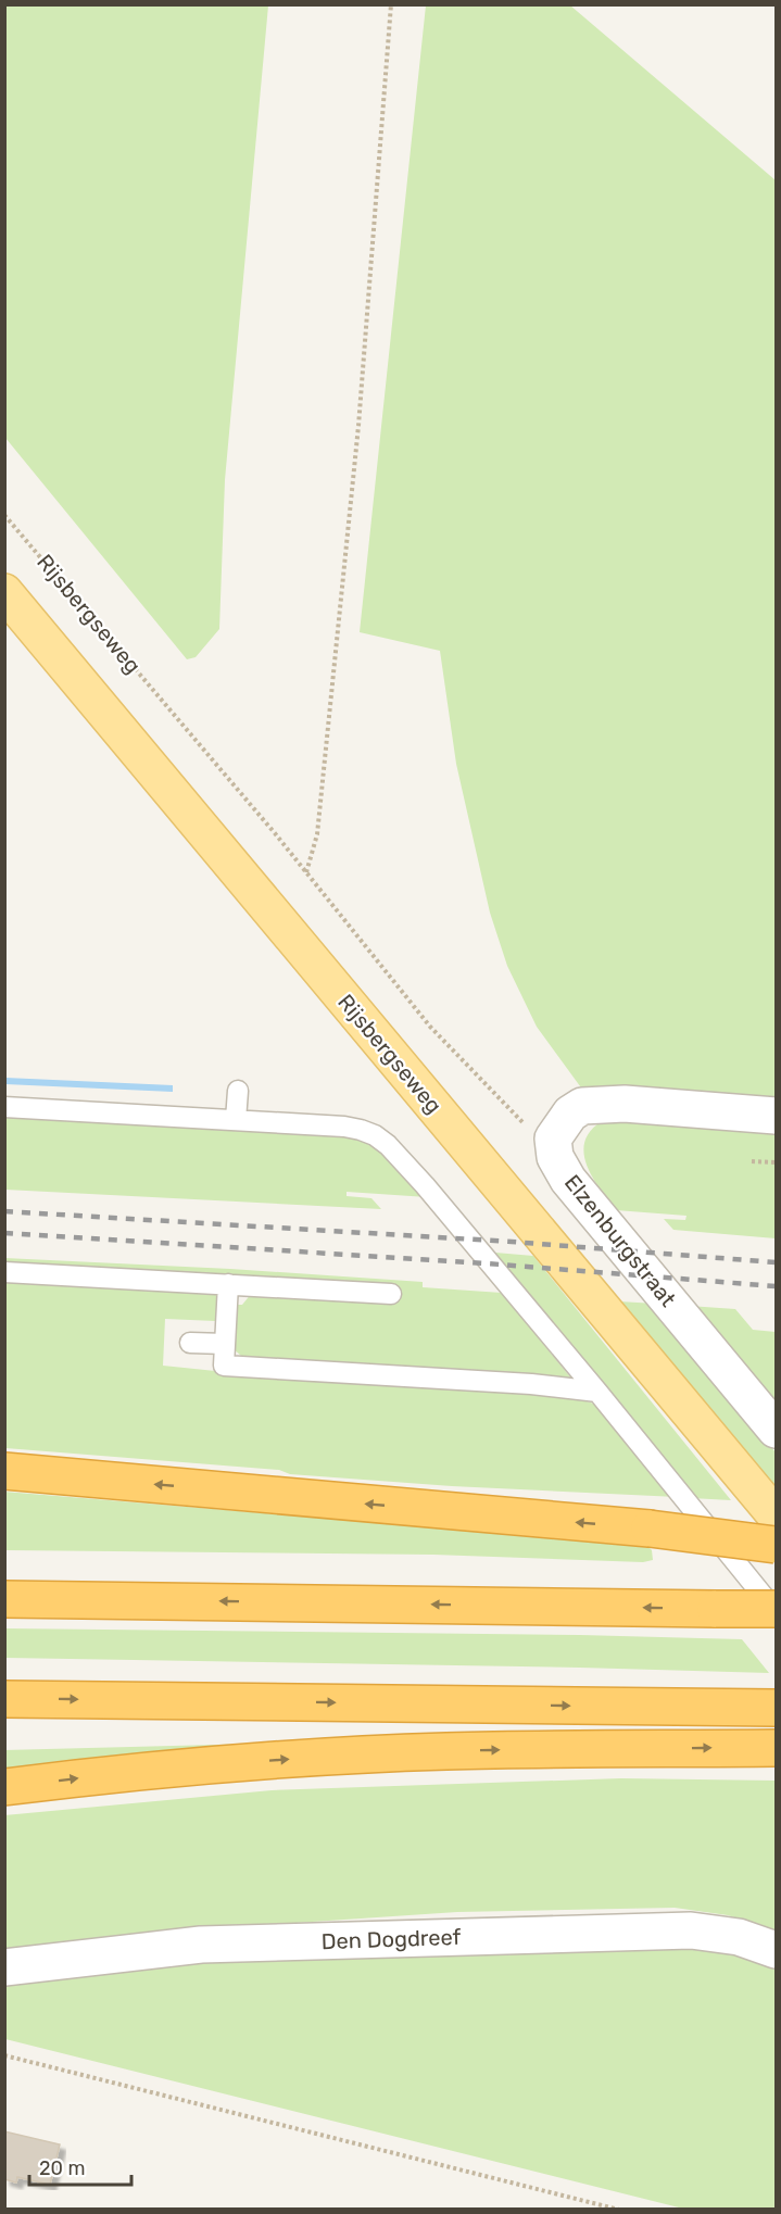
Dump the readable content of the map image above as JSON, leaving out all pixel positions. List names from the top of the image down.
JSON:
{
  "streets": {
    "main road": ["Rijsbergseweg"],
    "street": ["Elzenburgstraat", "Den Dogdreef"]
  },
  "crossings": [
    ["Rijsbergseweg", "Elzenburgstraat"]
  ],
  "scale_bar": "20 m"
}
